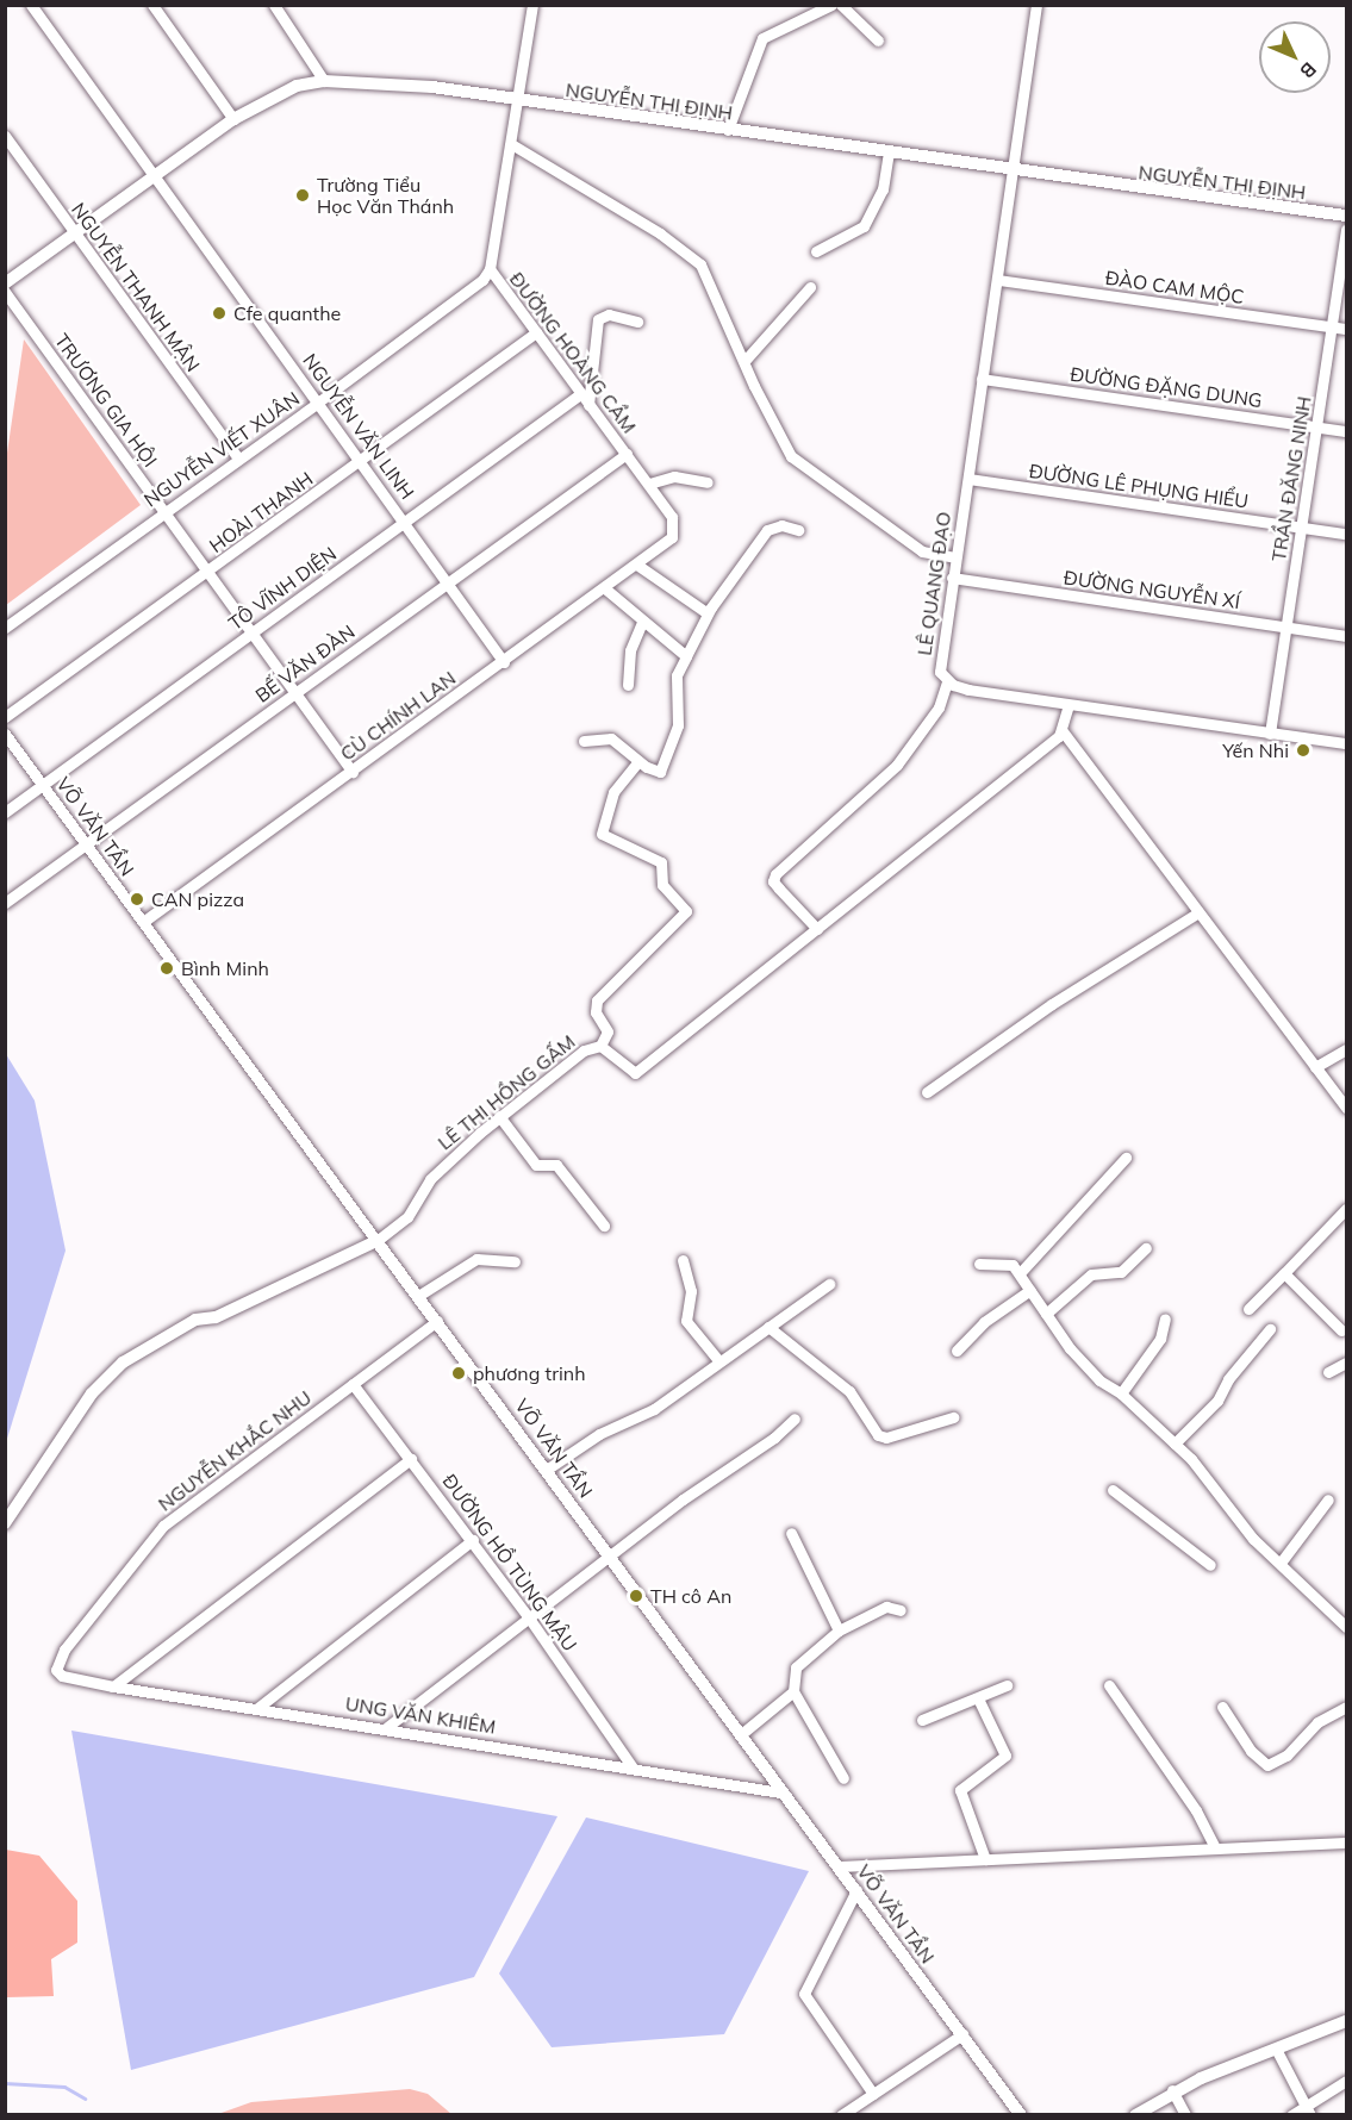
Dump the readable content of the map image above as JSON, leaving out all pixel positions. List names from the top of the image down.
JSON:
{
  "streets": {
    "street": [
      "NGUYỄN THỊ ĐỊNH",
      "NGUYỄN THANH MẬN",
      "ĐÀO CAM MỘC",
      "ĐƯỜNG HOÀNG CẦM",
      "ĐƯỜNG ĐẶNG DUNG",
      "TRƯƠNG GIA HỘI",
      "NGUYỄN VĂN LINH",
      "NGUYỄN VIẾT XUÂN",
      "TRẦN ĐĂNG NINH",
      "ĐƯỜNG LÊ PHỤNG HIỂU",
      "HOÀI THANH",
      "LÊ QUANG ĐẠO",
      "TÔ VĨNH DIỆN",
      "ĐƯỜNG NGUYỄN XÍ",
      "BẾ VĂN ĐÀN",
      "CÙ CHÍNH LAN",
      "VÕ VĂN TẦN",
      "LÊ THỊ HỒNG GẤM",
      "NGUYỄN KHẮC NHU",
      "ĐƯỜNG HỒ TÙNG MẬU",
      "UNG VĂN KHIÊM"
    ]
  },
  "crossings": [
    ["NGUYỄN THỊ ĐỊNH", "NGUYỄN THANH MẬN"],
    ["NGUYỄN THỊ ĐỊNH", "ĐƯỜNG HOÀNG CẦM"],
    ["NGUYỄN THỊ ĐỊNH", "NGUYỄN VĂN LINH"],
    ["NGUYỄN THỊ ĐỊNH", "LÊ QUANG ĐẠO"],
    ["NGUYỄN THANH MẬN", "NGUYỄN VIẾT XUÂN"],
    ["ĐÀO CAM MỘC", "TRẦN ĐĂNG NINH"],
    ["ĐÀO CAM MỘC", "LÊ QUANG ĐẠO"],
    ["ĐƯỜNG HOÀNG CẦM", "NGUYỄN VIẾT XUÂN"],
    ["ĐƯỜNG HOÀNG CẦM", "HOÀI THANH"],
    ["ĐƯỜNG HOÀNG CẦM", "TÔ VĨNH DIỆN"],
    ["ĐƯỜNG HOÀNG CẦM", "BẾ VĂN ĐÀN"],
    ["ĐƯỜNG HOÀNG CẦM", "CÙ CHÍNH LAN"],
    ["ĐƯỜNG ĐẶNG DUNG", "TRẦN ĐĂNG NINH"],
    ["ĐƯỜNG ĐẶNG DUNG", "LÊ QUANG ĐẠO"],
    ["TRƯƠNG GIA HỘI", "NGUYỄN VIẾT XUÂN"],
    ["TRƯƠNG GIA HỘI", "HOÀI THANH"],
    ["TRƯƠNG GIA HỘI", "TÔ VĨNH DIỆN"],
    ["TRƯƠNG GIA HỘI", "BẾ VĂN ĐÀN"],
    ["TRƯƠNG GIA HỘI", "CÙ CHÍNH LAN"],
    ["NGUYỄN VĂN LINH", "NGUYỄN VIẾT XUÂN"],
    ["NGUYỄN VĂN LINH", "HOÀI THANH"],
    ["NGUYỄN VĂN LINH", "TÔ VĨNH DIỆN"],
    ["NGUYỄN VĂN LINH", "BẾ VĂN ĐÀN"],
    ["NGUYỄN VĂN LINH", "CÙ CHÍNH LAN"],
    ["TRẦN ĐĂNG NINH", "ĐƯỜNG LÊ PHỤNG HIỂU"],
    ["TRẦN ĐĂNG NINH", "LÊ QUANG ĐẠO"],
    ["TRẦN ĐĂNG NINH", "ĐƯỜNG NGUYỄN XÍ"],
    ["ĐƯỜNG LÊ PHỤNG HIỂU", "LÊ QUANG ĐẠO"],
    ["LÊ QUANG ĐẠO", "ĐƯỜNG NGUYỄN XÍ"],
    ["TÔ VĨNH DIỆN", "VÕ VĂN TẦN"],
    ["BẾ VĂN ĐÀN", "VÕ VĂN TẦN"],
    ["CÙ CHÍNH LAN", "VÕ VĂN TẦN"],
    ["VÕ VĂN TẦN", "LÊ THỊ HỒNG GẤM"],
    ["VÕ VĂN TẦN", "NGUYỄN KHẮC NHU"],
    ["VÕ VĂN TẦN", "UNG VĂN KHIÊM"],
    ["NGUYỄN KHẮC NHU", "ĐƯỜNG HỒ TÙNG MẬU"],
    ["NGUYỄN KHẮC NHU", "UNG VĂN KHIÊM"],
    ["ĐƯỜNG HỒ TÙNG MẬU", "UNG VĂN KHIÊM"]
  ],
  "places": [
    "Trường Tiểu Học Văn Thánh",
    "Cfe quanthe",
    "Yến Nhi",
    "CAN pizza",
    "Bình Minh",
    "phương trinh",
    "TH cô An"
  ],
  "north": "bottom right"
}
